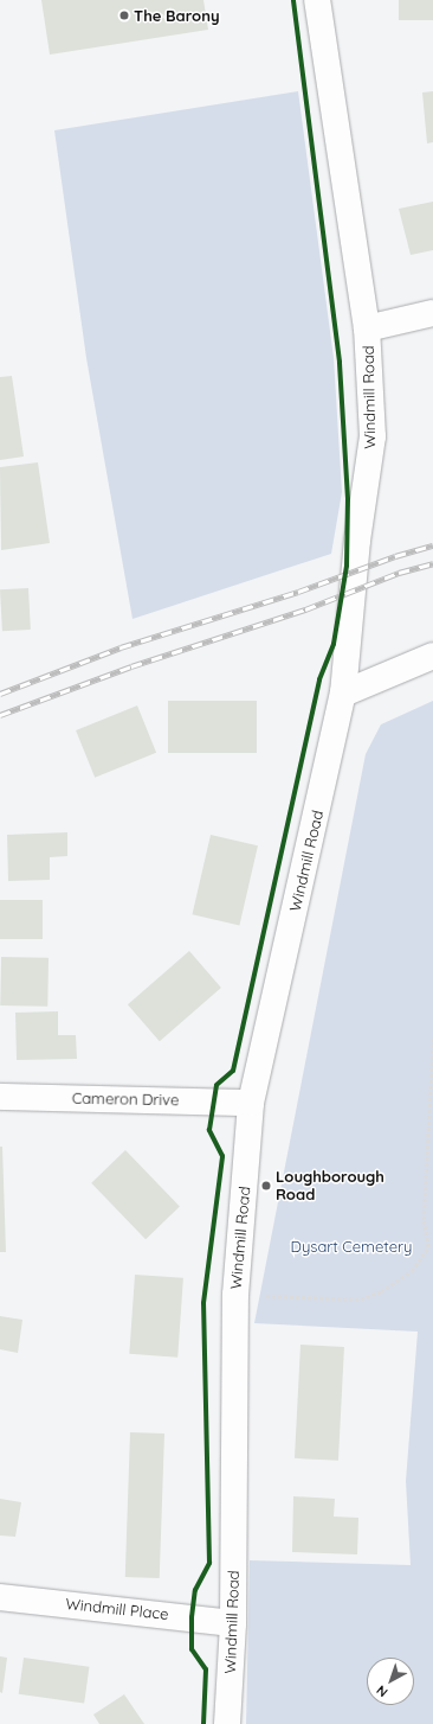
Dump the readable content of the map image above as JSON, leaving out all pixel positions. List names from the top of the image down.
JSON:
{
  "streets": {
    "main road": ["Windmill Road", "Cameron Drive", "Windmill Place"]
  },
  "crossings": [
    ["Windmill Road", "Cameron Drive"],
    ["Windmill Road", "Windmill Place"]
  ],
  "parks": ["Dysart Cemetery"],
  "places": ["The Barony", "Loughborough Road"],
  "north": "bottom left"
}
